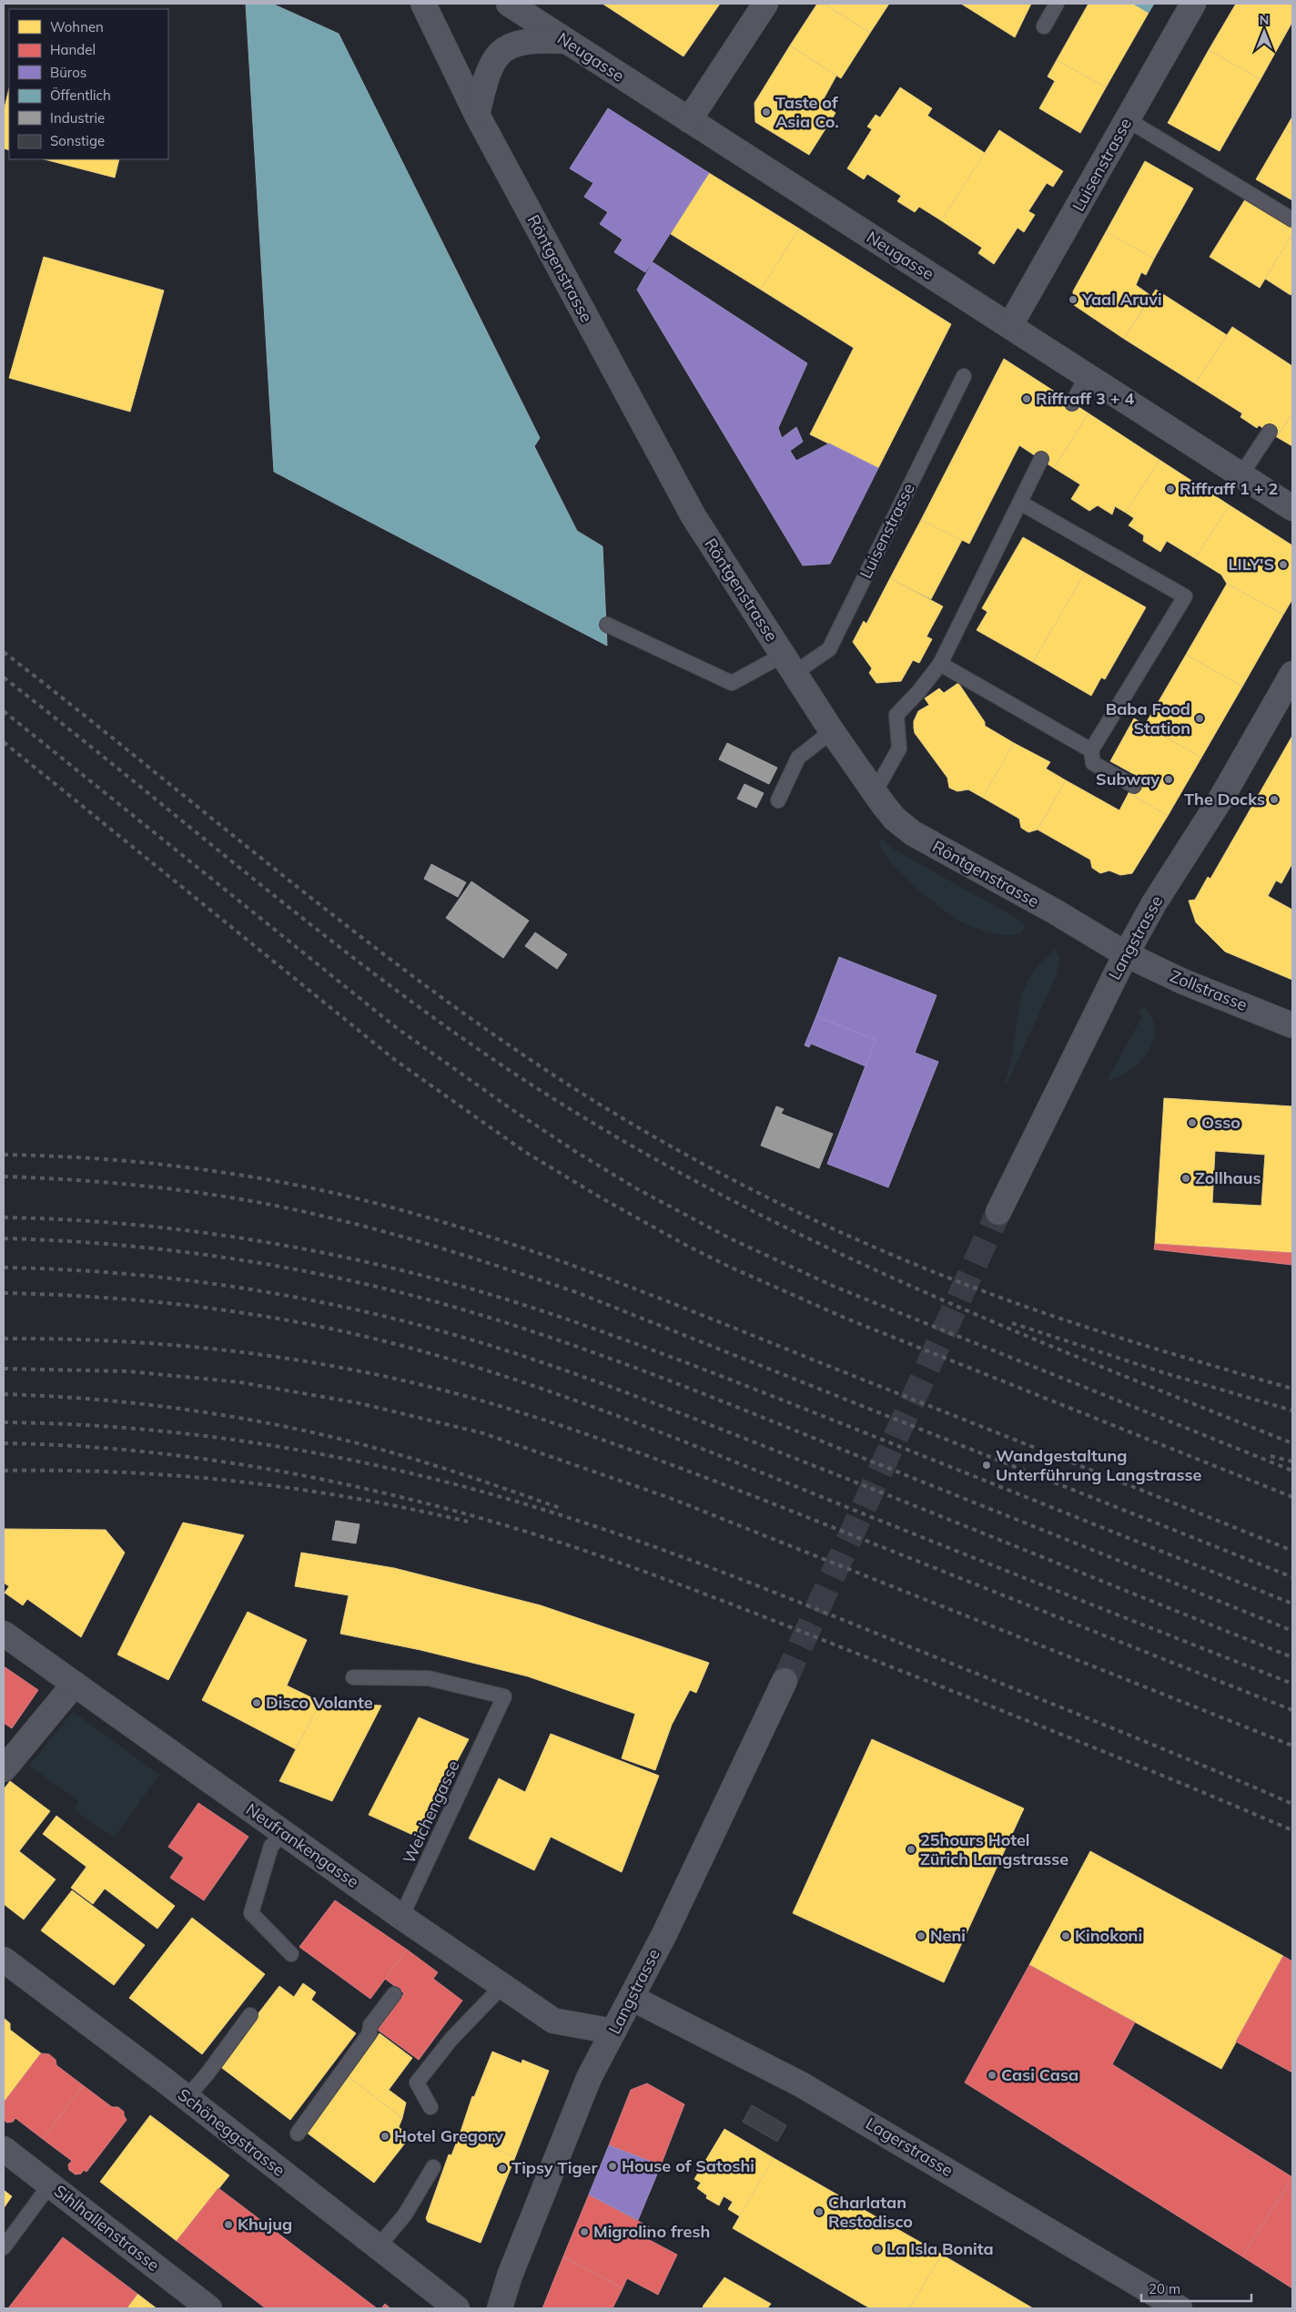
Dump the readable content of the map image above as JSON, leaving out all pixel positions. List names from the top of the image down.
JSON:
{
  "streets": {
    "street": [
      "Neugasse",
      "Luisenstrasse",
      "Röntgenstrasse",
      "Langstrasse",
      "Zollstrasse",
      "Neufrankengasse",
      "Schöneggstrasse",
      "Lagerstrasse",
      "Sihlhallenstrasse"
    ],
    "lane": ["Weichengasse"]
  },
  "crossings": [
    ["Neugasse", "Luisenstrasse"],
    ["Luisenstrasse", "Röntgenstrasse"],
    ["Röntgenstrasse", "Langstrasse"],
    ["Röntgenstrasse", "Zollstrasse"],
    ["Langstrasse", "Zollstrasse"],
    ["Langstrasse", "Neufrankengasse"],
    ["Langstrasse", "Lagerstrasse"],
    ["Weichengasse", "Neufrankengasse"]
  ],
  "places": [
    "Taste of Asia Co.",
    "Yaal Aruvi",
    "Riffraff 3 + 4",
    "Riffraff 1 + 2",
    "LILY'S",
    "Baba Food Station",
    "Subway",
    "The Docks",
    "Osso",
    "Zollhaus",
    "Wandgestaltung Unterführung Langstrasse",
    "Disco Volante",
    "25hours Hotel Zürich Langstrasse",
    "Neni",
    "Kinokoni",
    "Casi Casa",
    "Hotel Gregory",
    "House of Satoshi",
    "Tipsy Tiger",
    "Charlatan Restodisco",
    "Khujug",
    "Migrolino fresh",
    "La Isla Bonita"
  ],
  "legend": [
    "Wohnen",
    "Handel",
    "Büros",
    "Öffentlich",
    "Industrie",
    "Sonstige"
  ],
  "scale_bar": "20 m",
  "north": "top"
}
